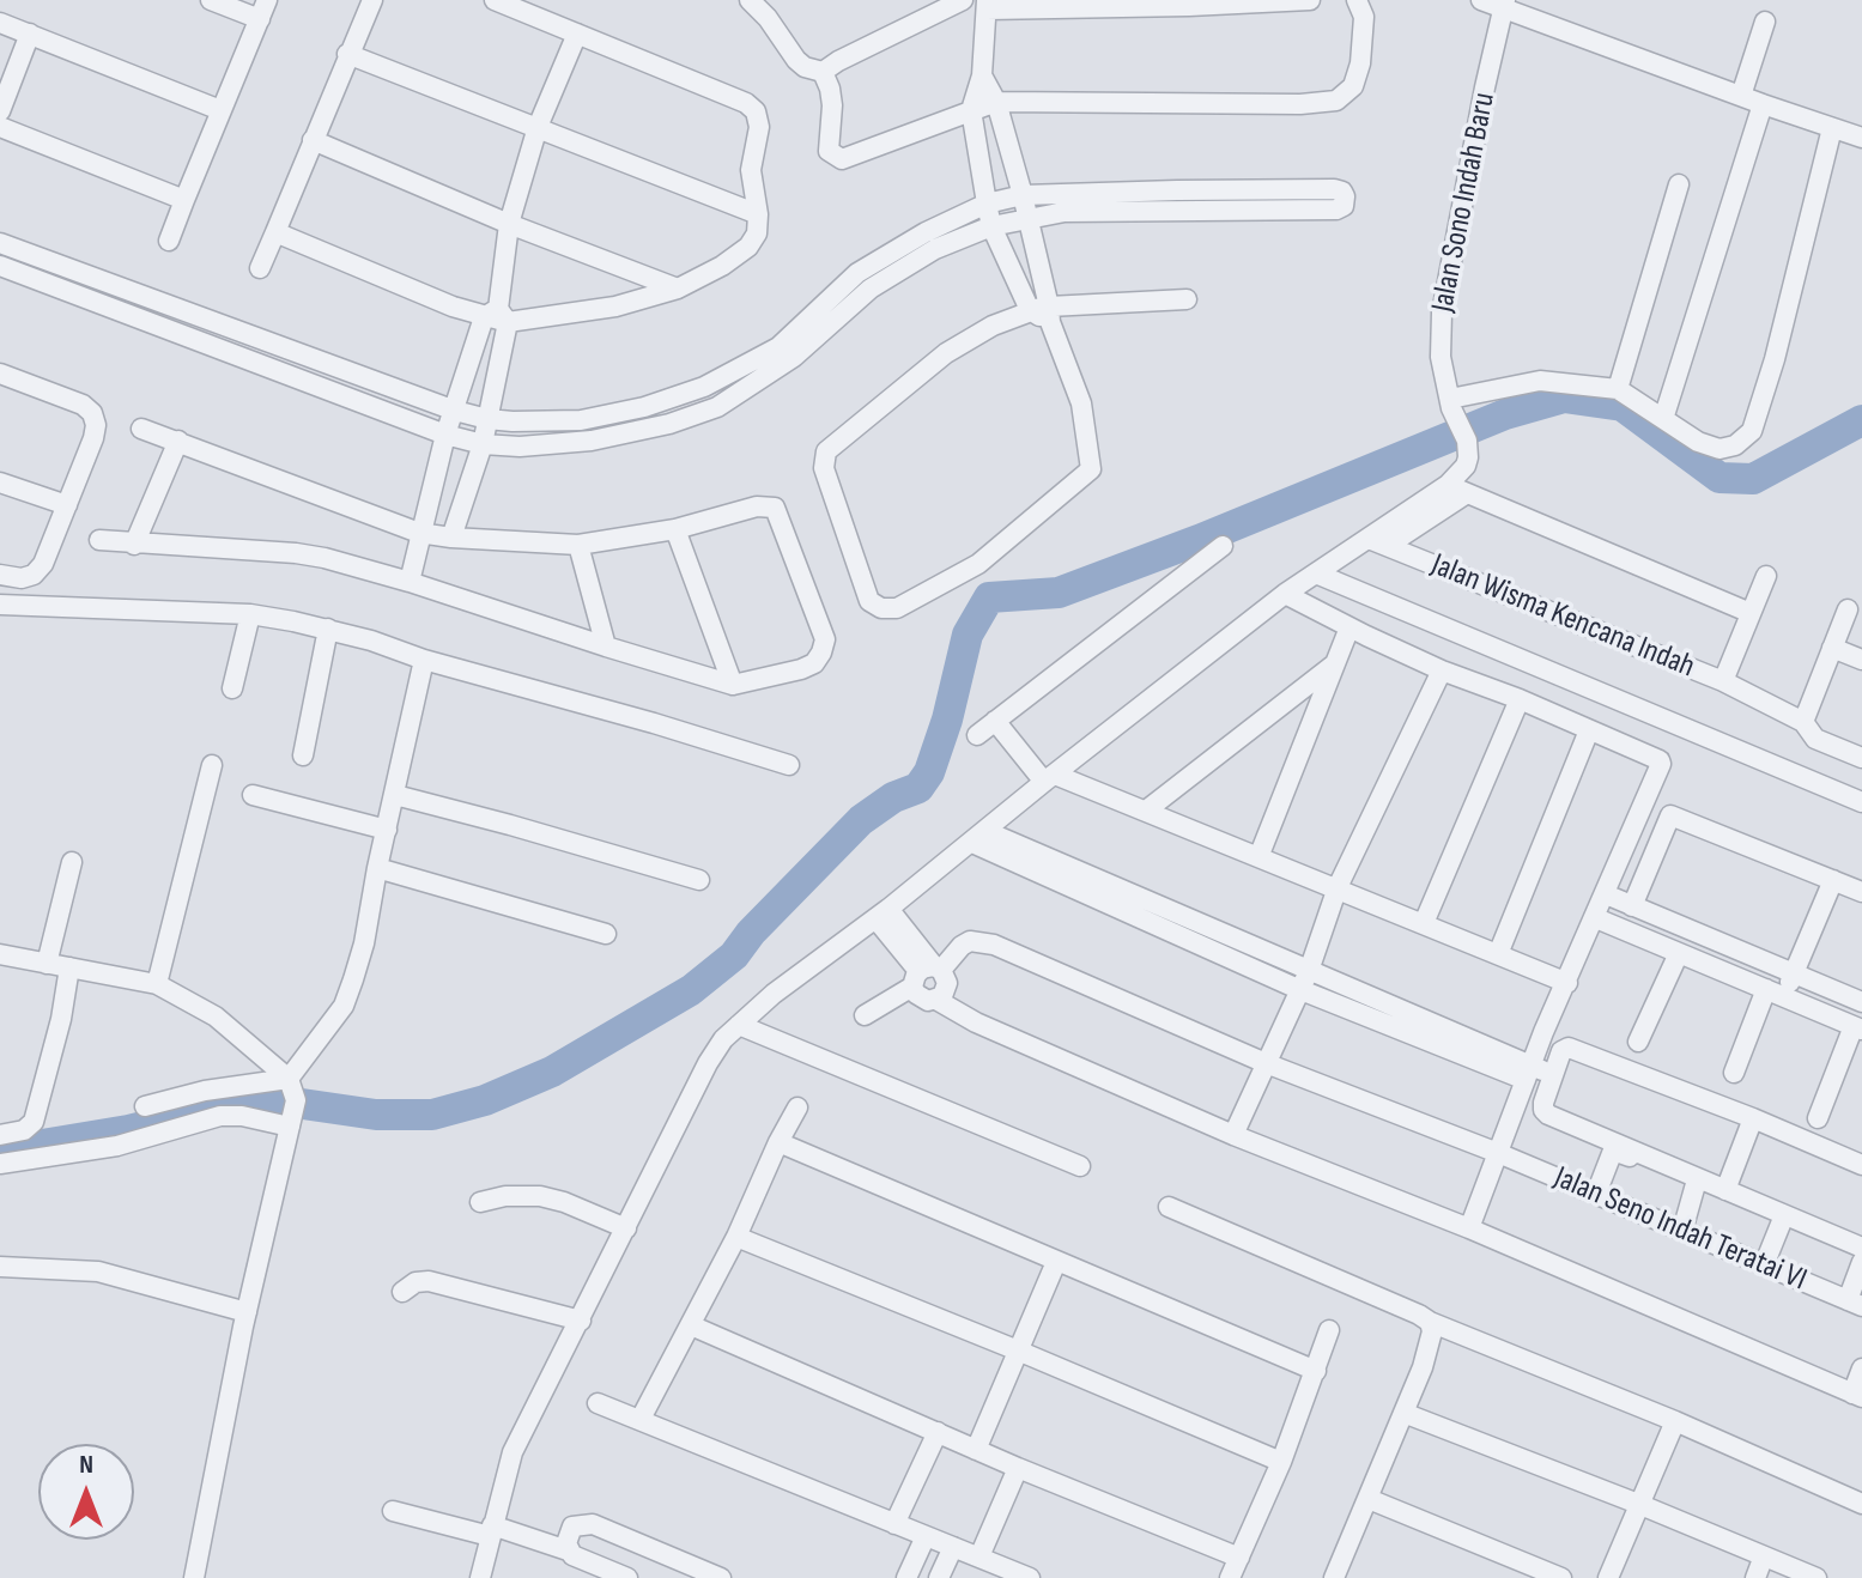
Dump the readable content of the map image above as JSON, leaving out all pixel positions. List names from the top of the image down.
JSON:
{
  "streets": {
    "street": ["Jalan Sono Indah Baru", "Jalan Wisma Kencana Indah", "Jalan Seno Indah Teratai VI"]
  },
  "north": "top"
}
